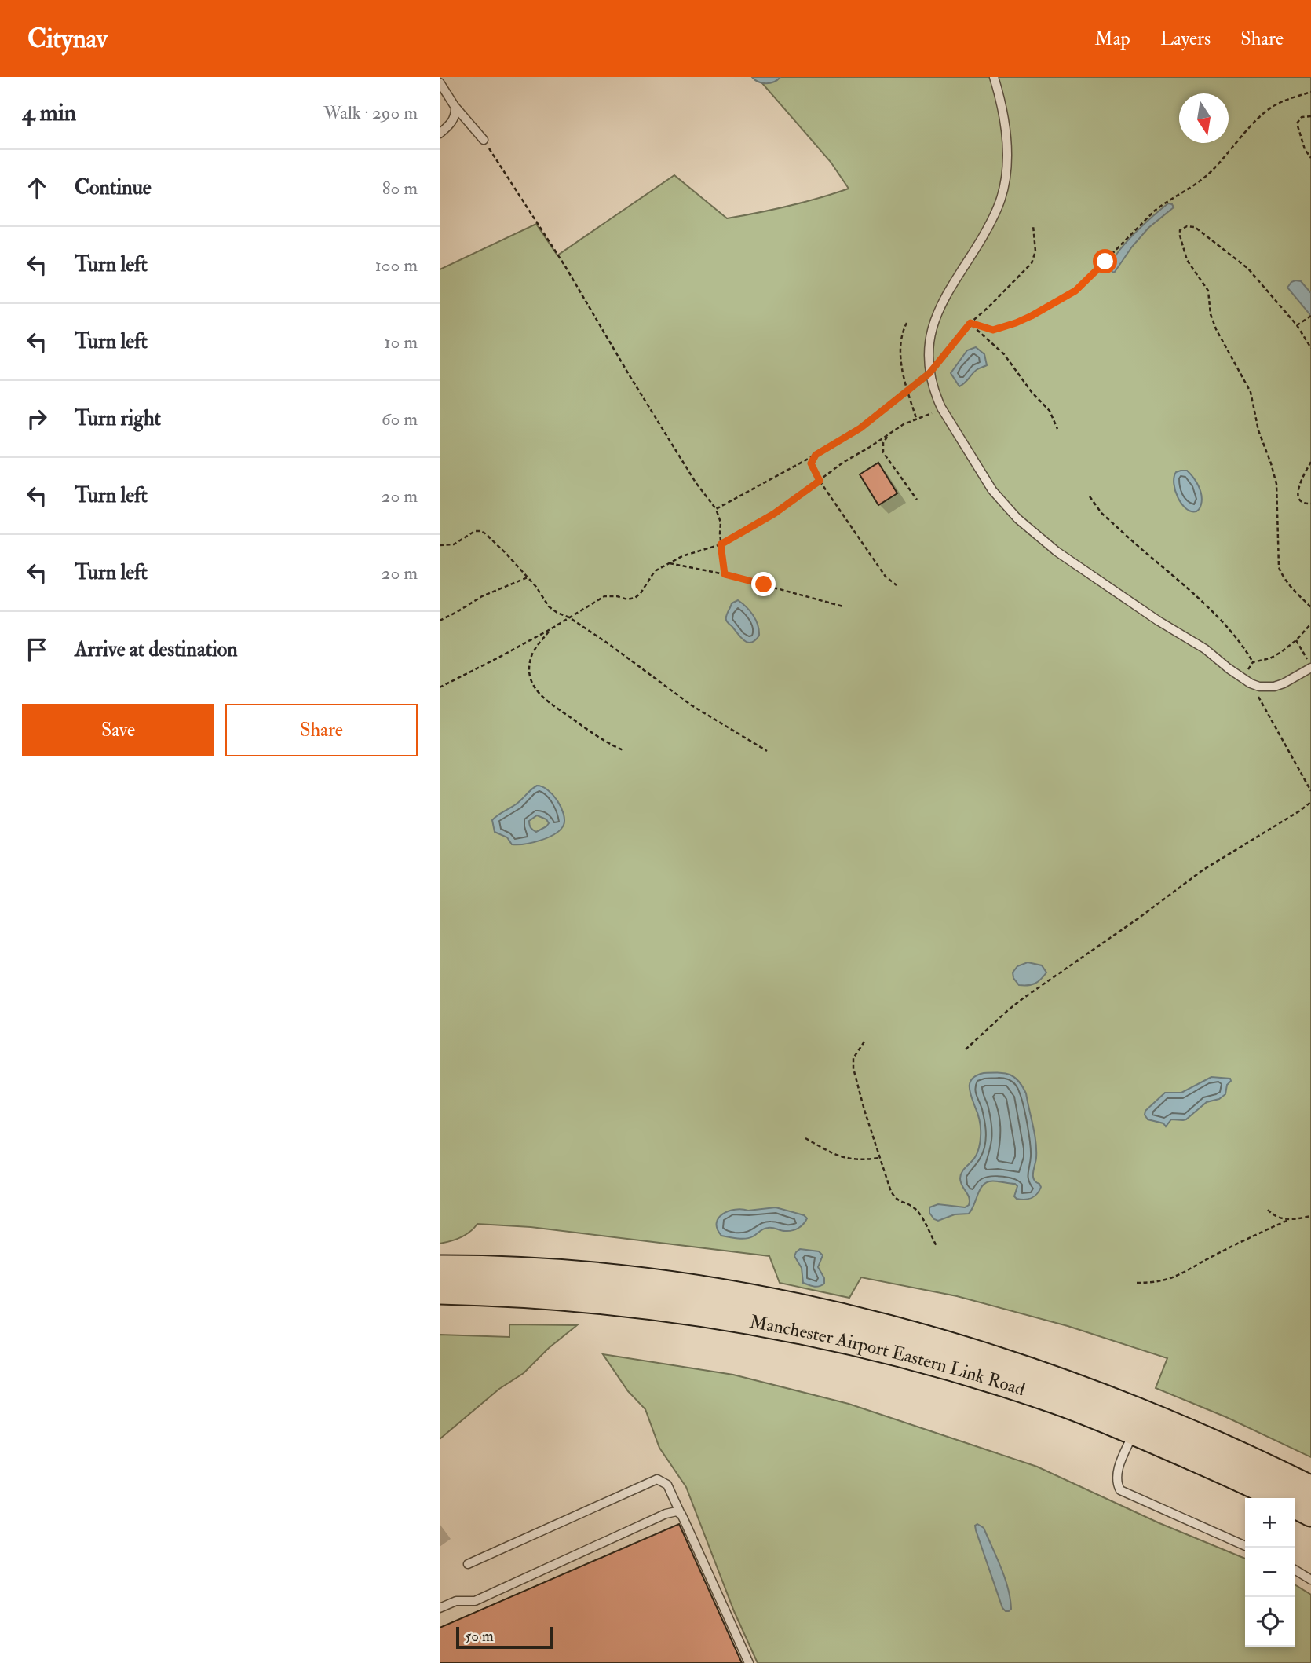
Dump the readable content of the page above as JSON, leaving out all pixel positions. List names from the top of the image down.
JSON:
{
  "streets": {
    "highway": ["Manchester Airport Eastern Link Road"]
  },
  "scale_bar": "50 m",
  "north": "bottom",
  "page": {
    "header": "Citynav",
    "nav": ["Map", "Layers", "Share"],
    "heading": ["4 min", "Walk · 290 m"],
    "list": [
      ["Continue", "80 m"],
      ["Turn left", "100 m"],
      ["Turn left", "10 m"],
      ["Turn right", "60 m"],
      ["Turn left", "20 m"],
      ["Turn left", "20 m"],
      "Arrive at destination"
    ],
    "buttons": ["Save", "Share"],
    "map_buttons": ["+", "−"],
    "scale": "50 m"
  }
}
